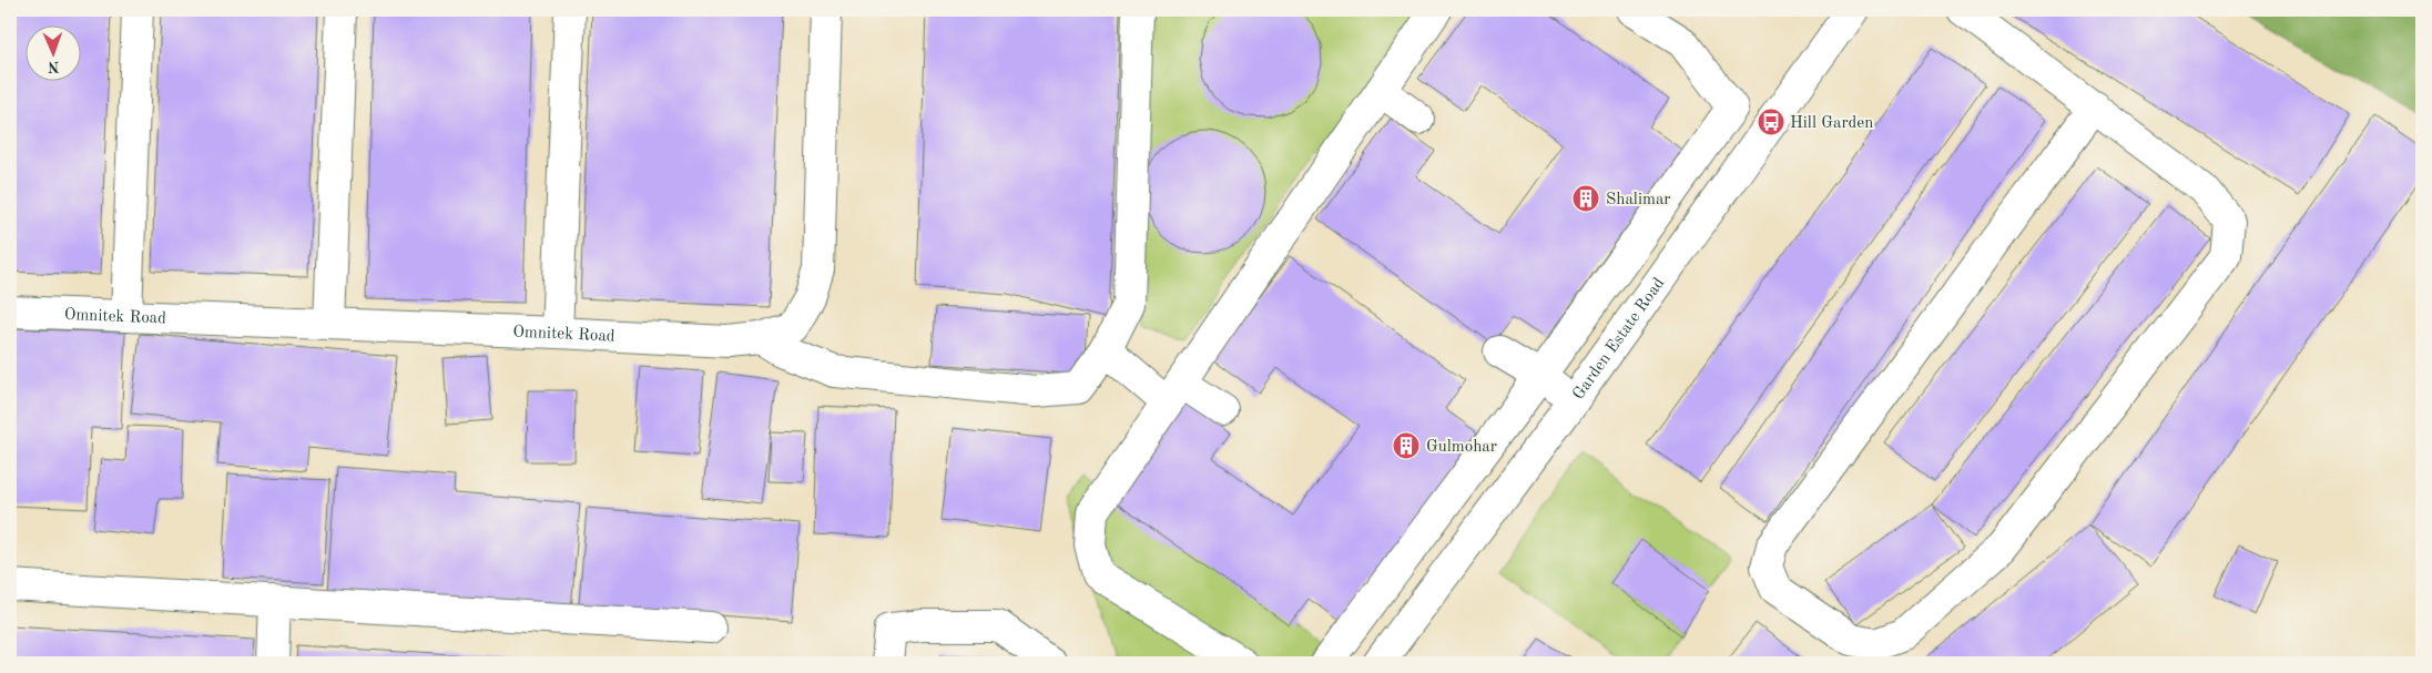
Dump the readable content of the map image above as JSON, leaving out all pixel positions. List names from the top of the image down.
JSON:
{
  "streets": {
    "street": ["Omnitek Road", "Garden Estate Road"]
  },
  "places": {
    "bus stop": ["Hill Garden"],
    "building": ["Shalimar", "Gulmohar"]
  },
  "north": "bottom"
}
